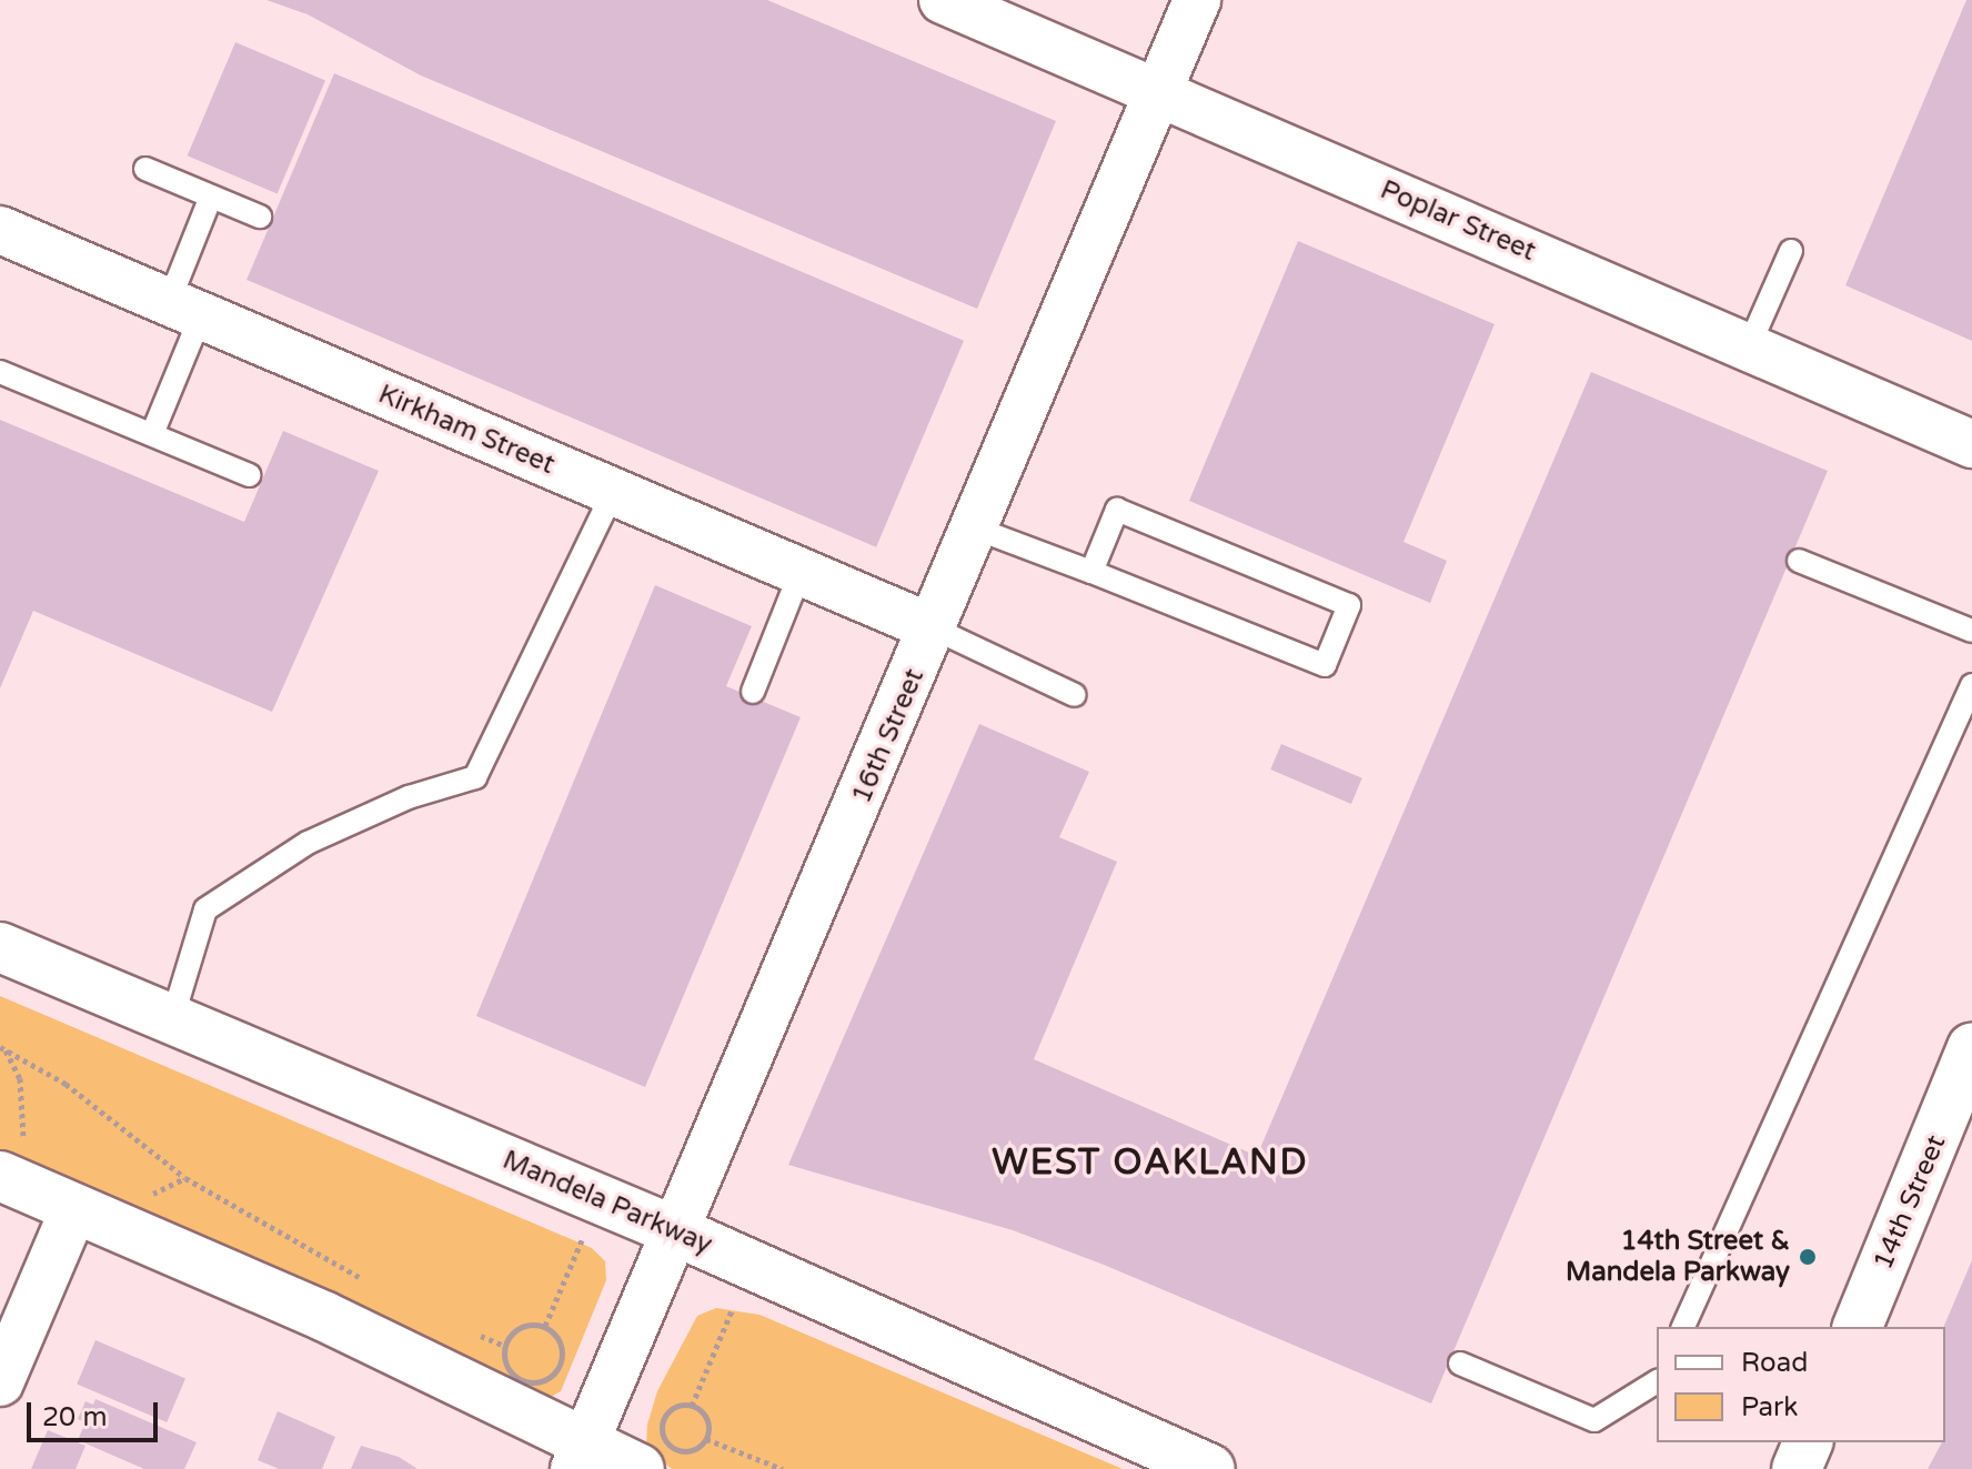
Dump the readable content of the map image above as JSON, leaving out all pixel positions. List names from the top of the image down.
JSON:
{
  "streets": {
    "main road": ["Mandela Parkway", "14th Street"],
    "street": ["Poplar Street", "Kirkham Street", "16th Street"]
  },
  "crossings": [
    ["Poplar Street", "16th Street"],
    ["Kirkham Street", "16th Street"],
    ["16th Street", "Mandela Parkway"]
  ],
  "districts": ["WEST OAKLAND"],
  "places": ["14th Street & Mandela Parkway"],
  "legend": ["Road", "Park"],
  "scale_bar": "20 m"
}
